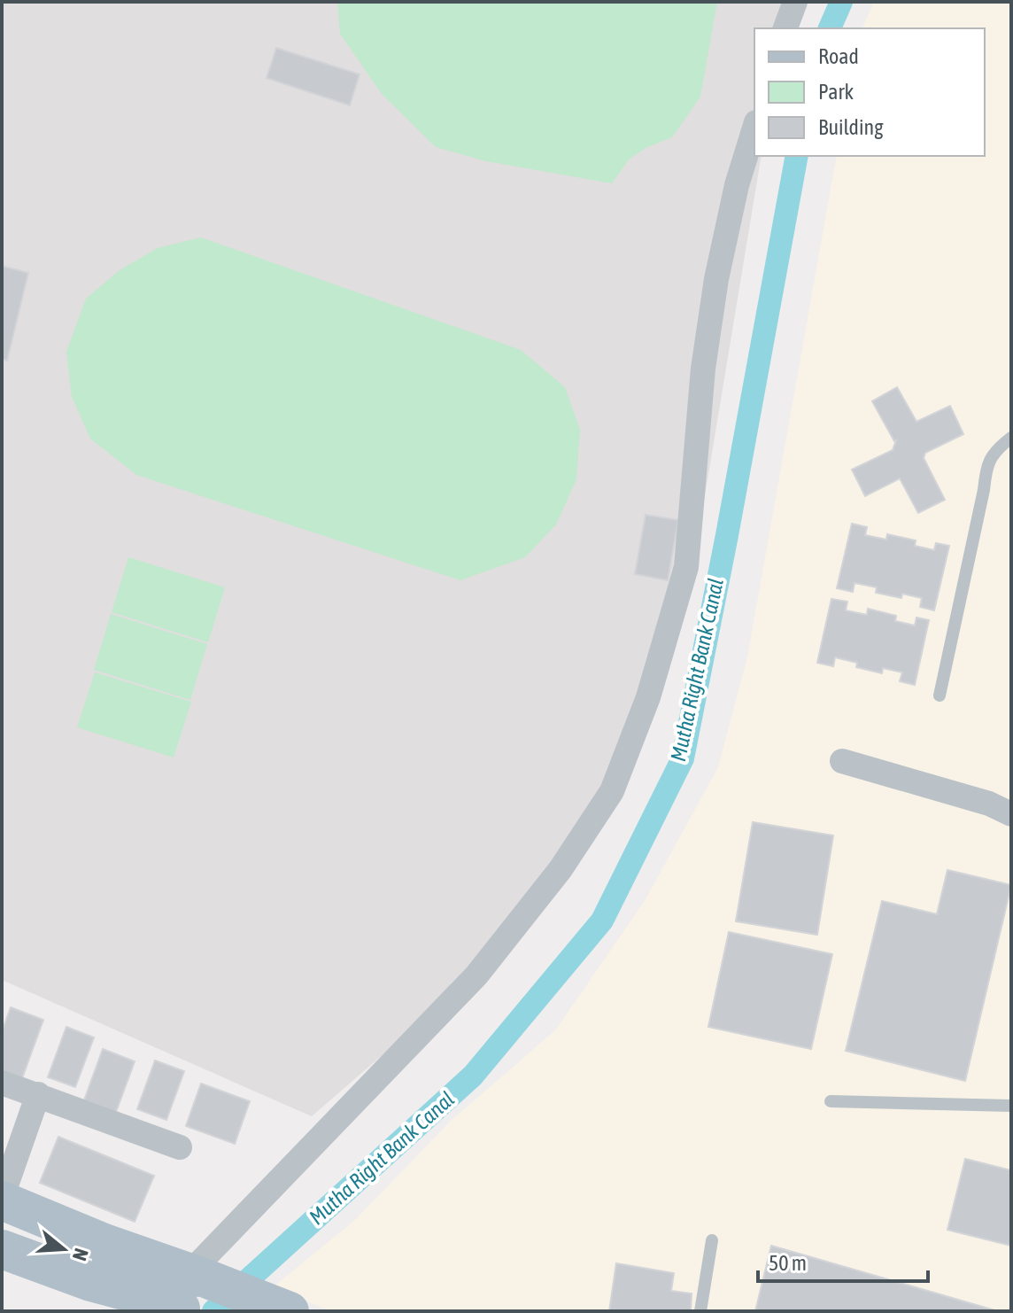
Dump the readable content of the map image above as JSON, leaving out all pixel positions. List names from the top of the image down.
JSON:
{
  "water": ["Mutha Right Bank Canal"],
  "legend": ["Road", "Park", "Building"],
  "scale_bar": "50 m",
  "north": "right"
}
